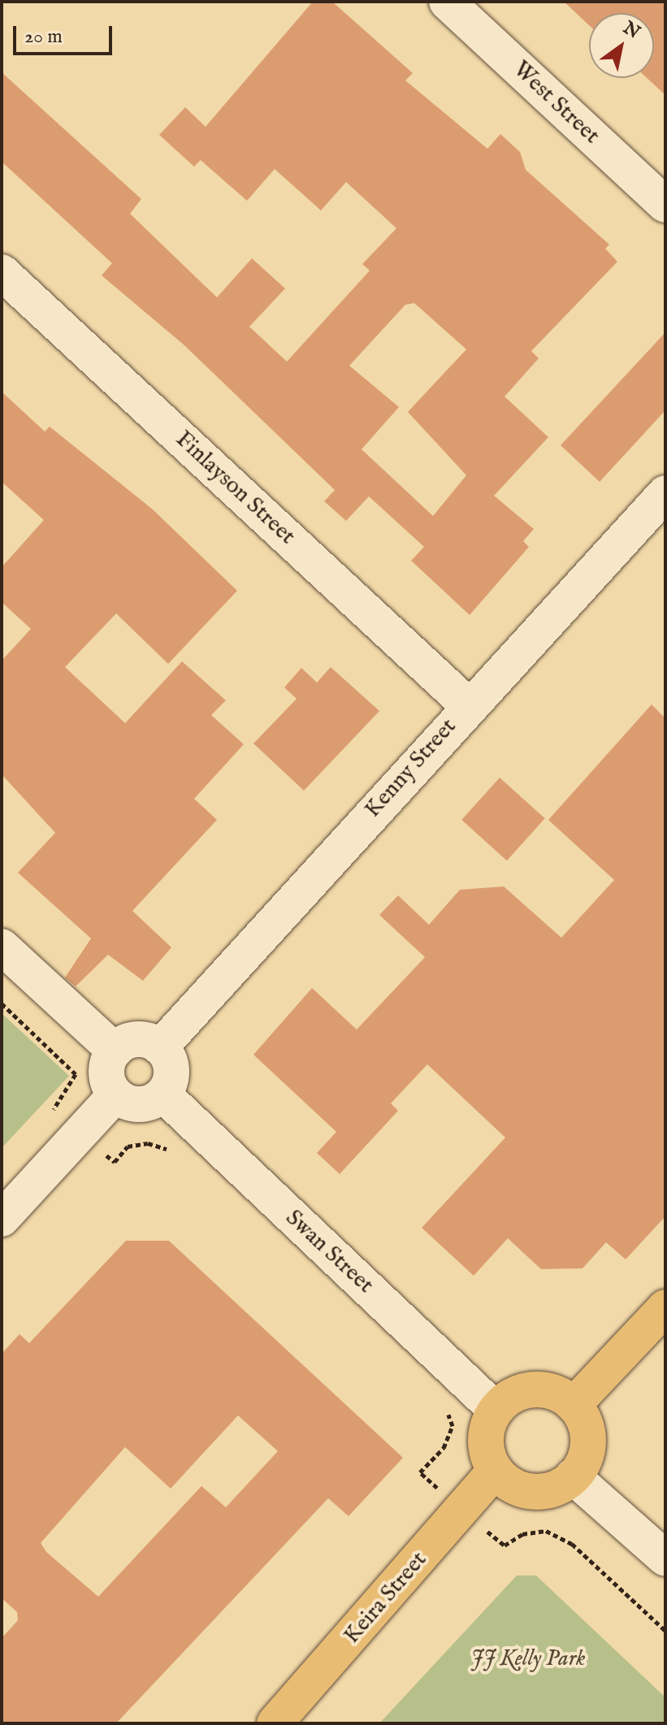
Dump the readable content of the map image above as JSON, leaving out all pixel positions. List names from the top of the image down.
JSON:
{
  "streets": {
    "main road": ["Keira Street"],
    "street": [
      "West Street",
      "Finlayson Street",
      "Kenny Street",
      "Swan Street"
    ]
  },
  "crossings": [
    ["Finlayson Street", "Kenny Street"],
    ["Kenny Street", "Swan Street"],
    ["Swan Street", "Keira Street"]
  ],
  "parks": ["JJ Kelly Park"],
  "scale_bar": "20 m",
  "north": "top right"
}
